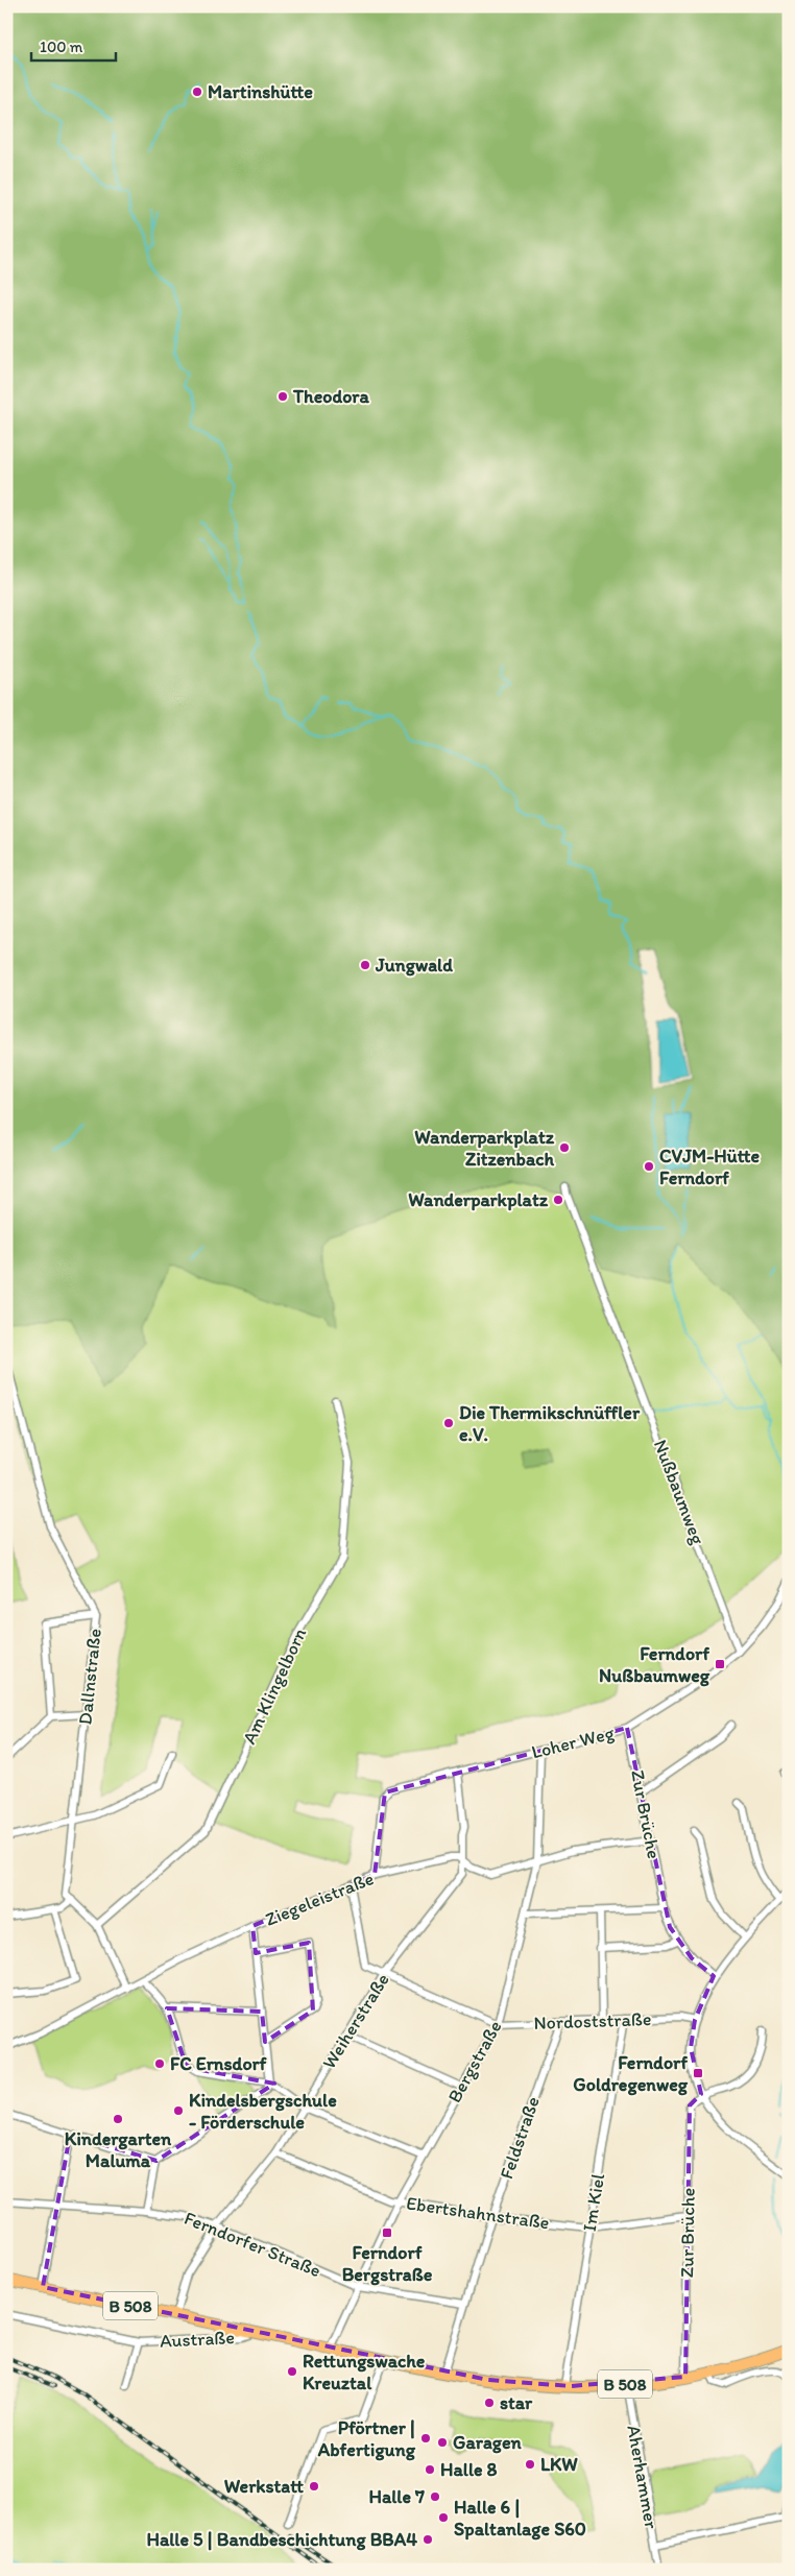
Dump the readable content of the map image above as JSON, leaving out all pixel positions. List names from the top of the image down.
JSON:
{
  "streets": {
    "main road": ["B 508"],
    "street": [
      "Nußbaumweg",
      "Dallnstraße",
      "Am Klingelborn",
      "Loher Weg",
      "Zur Brüche",
      "Ziegeleistraße",
      "Weiherstraße",
      "Nordoststraße",
      "Bergstraße",
      "Feldstraße",
      "Im Kiel",
      "Ebertshahnstraße",
      "Ferndorfer Straße",
      "Austraße",
      "Aherhammer"
    ]
  },
  "crossings": [
    ["Nußbaumweg", "Loher Weg"],
    ["Loher Weg", "Zur Brüche"],
    ["Loher Weg", "Ziegeleistraße"],
    ["Loher Weg", "Weiherstraße"],
    ["Loher Weg", "Bergstraße"],
    ["Zur Brüche", "Ziegeleistraße"],
    ["Zur Brüche", "Ebertshahnstraße"],
    ["Zur Brüche", "B 508"],
    ["Ziegeleistraße", "Weiherstraße"],
    ["Ziegeleistraße", "Nordoststraße"],
    ["Ziegeleistraße", "Bergstraße"],
    ["Weiherstraße", "Nordoststraße"],
    ["Weiherstraße", "Ebertshahnstraße"],
    ["Weiherstraße", "Ferndorfer Straße"],
    ["Weiherstraße", "B 508"],
    ["Nordoststraße", "Bergstraße"],
    ["Nordoststraße", "Feldstraße"],
    ["Nordoststraße", "Im Kiel"],
    ["Bergstraße", "Ebertshahnstraße"],
    ["Bergstraße", "Ferndorfer Straße"],
    ["Bergstraße", "B 508"],
    ["Feldstraße", "Ebertshahnstraße"],
    ["Feldstraße", "Ferndorfer Straße"],
    ["Feldstraße", "B 508"],
    ["Im Kiel", "Ebertshahnstraße"],
    ["Im Kiel", "B 508"],
    ["B 508", "Austraße"],
    ["B 508", "Aherhammer"]
  ],
  "places": {
    "other": [
      "Martinshütte",
      "Theodora",
      "Jungwald",
      "Wanderparkplatz Zitzenbach",
      "CVJM-Hütte Ferndorf",
      "Wanderparkplatz",
      "Die Thermikschnüffler e.V.",
      "FC Ernsdorf",
      "Kindelsbergschule - Förderschule",
      "Kindergarten Maluma",
      "Rettungswache Kreuztal",
      "star",
      "Pförtner | Abfertigung",
      "Garagen",
      "LKW",
      "Halle 8",
      "Werkstatt",
      "Halle 7",
      "Halle 6 | Spaltanlage S60",
      "Halle 5 | Bandbeschichtung BBA4"
    ],
    "transit": ["Ferndorf Nußbaumweg", "Ferndorf Goldregenweg", "Ferndorf Bergstraße"]
  },
  "scale_bar": "100 m"
}
